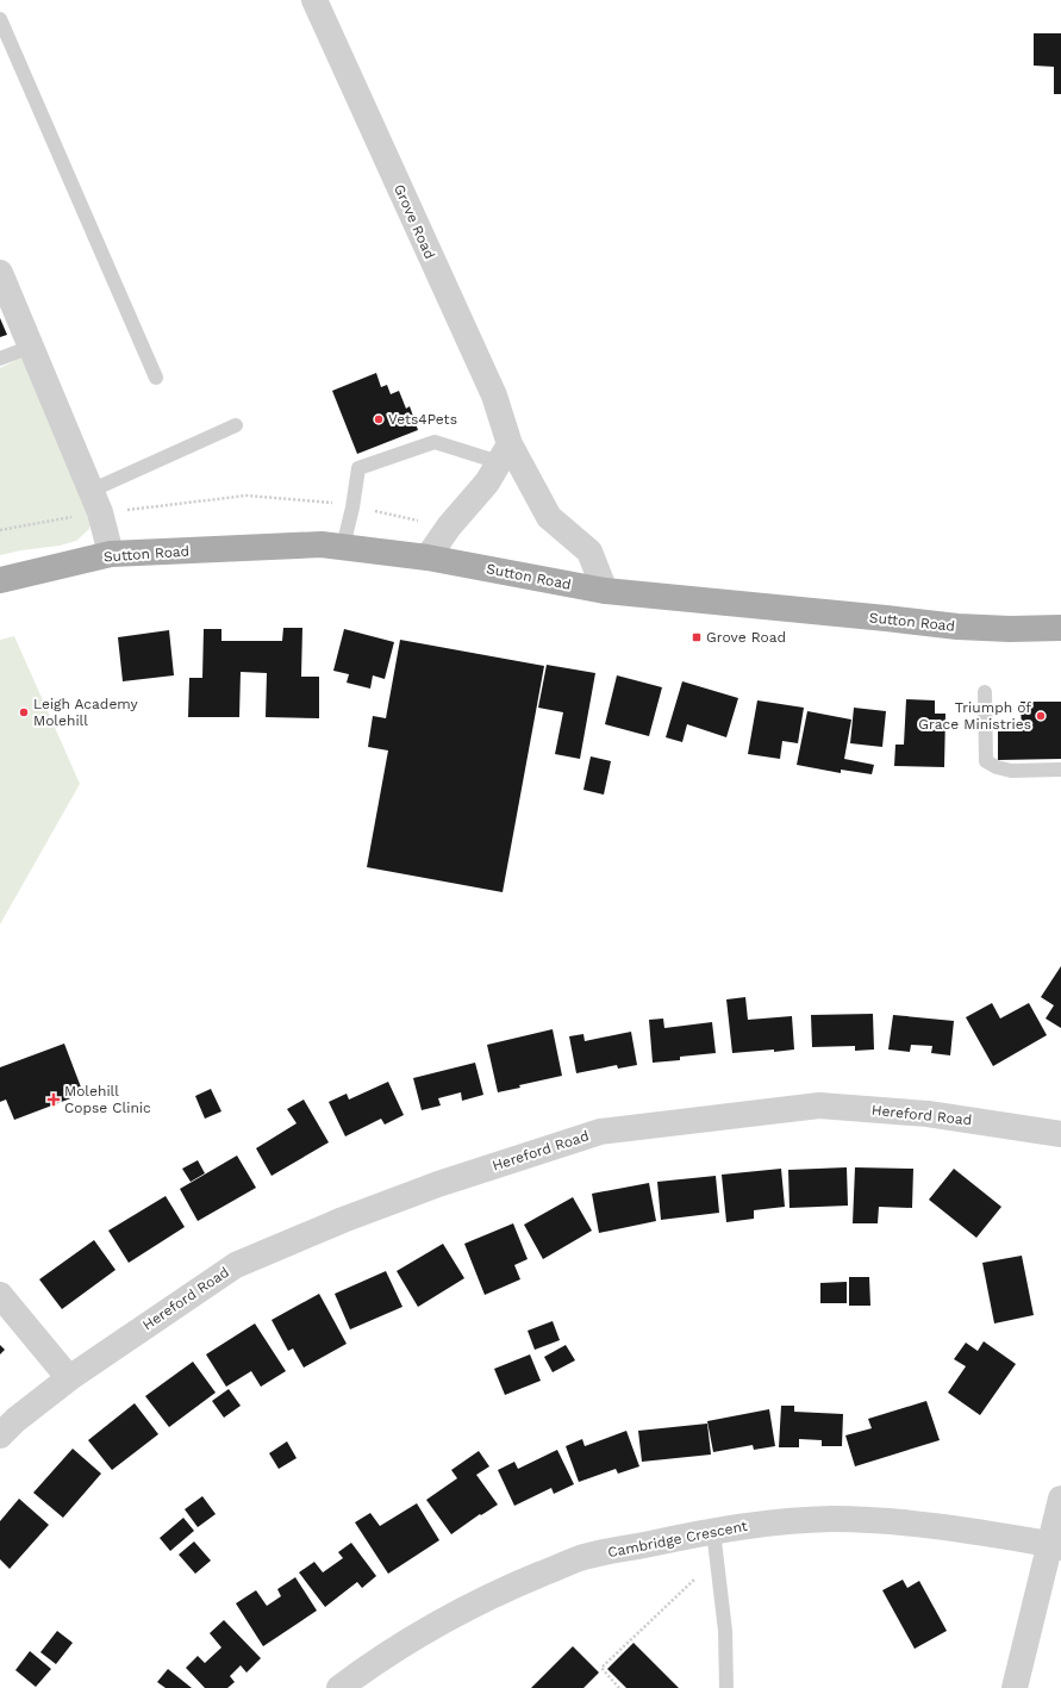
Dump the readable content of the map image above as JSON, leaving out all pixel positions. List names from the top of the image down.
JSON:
{
  "streets": {
    "main road": ["Sutton Road"],
    "street": ["Grove Road", "Hereford Road", "Cambridge Crescent"]
  },
  "crossings": [
    ["Grove Road", "Sutton Road"]
  ],
  "places": {
    "other": ["Vets4Pets", "Leigh Academy Molehill", "Triumph of Grace Ministries"],
    "transit": ["Grove Road"],
    "health": ["Molehill Copse Clinic"]
  }
}
